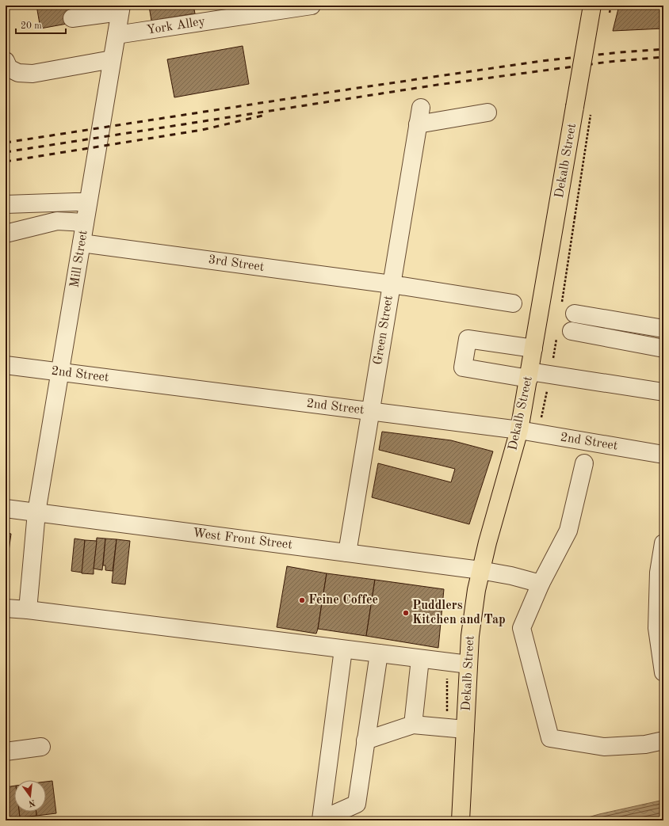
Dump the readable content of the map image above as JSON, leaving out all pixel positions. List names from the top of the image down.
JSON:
{
  "streets": {
    "highway": ["Dekalb Street"],
    "street": [
      "York Alley",
      "Mill Street",
      "3rd Street",
      "Green Street",
      "2nd Street",
      "West Front Street"
    ]
  },
  "crossings": [
    ["York Alley", "Mill Street"],
    ["Dekalb Street", "2nd Street"],
    ["Dekalb Street", "West Front Street"],
    ["Mill Street", "3rd Street"],
    ["Mill Street", "2nd Street"],
    ["Mill Street", "West Front Street"],
    ["3rd Street", "Green Street"],
    ["Green Street", "2nd Street"],
    ["Green Street", "West Front Street"]
  ],
  "places": ["Feine Coffee", "Puddlers Kitchen and Tap"],
  "scale_bar": "20 m",
  "north": "bottom"
}
